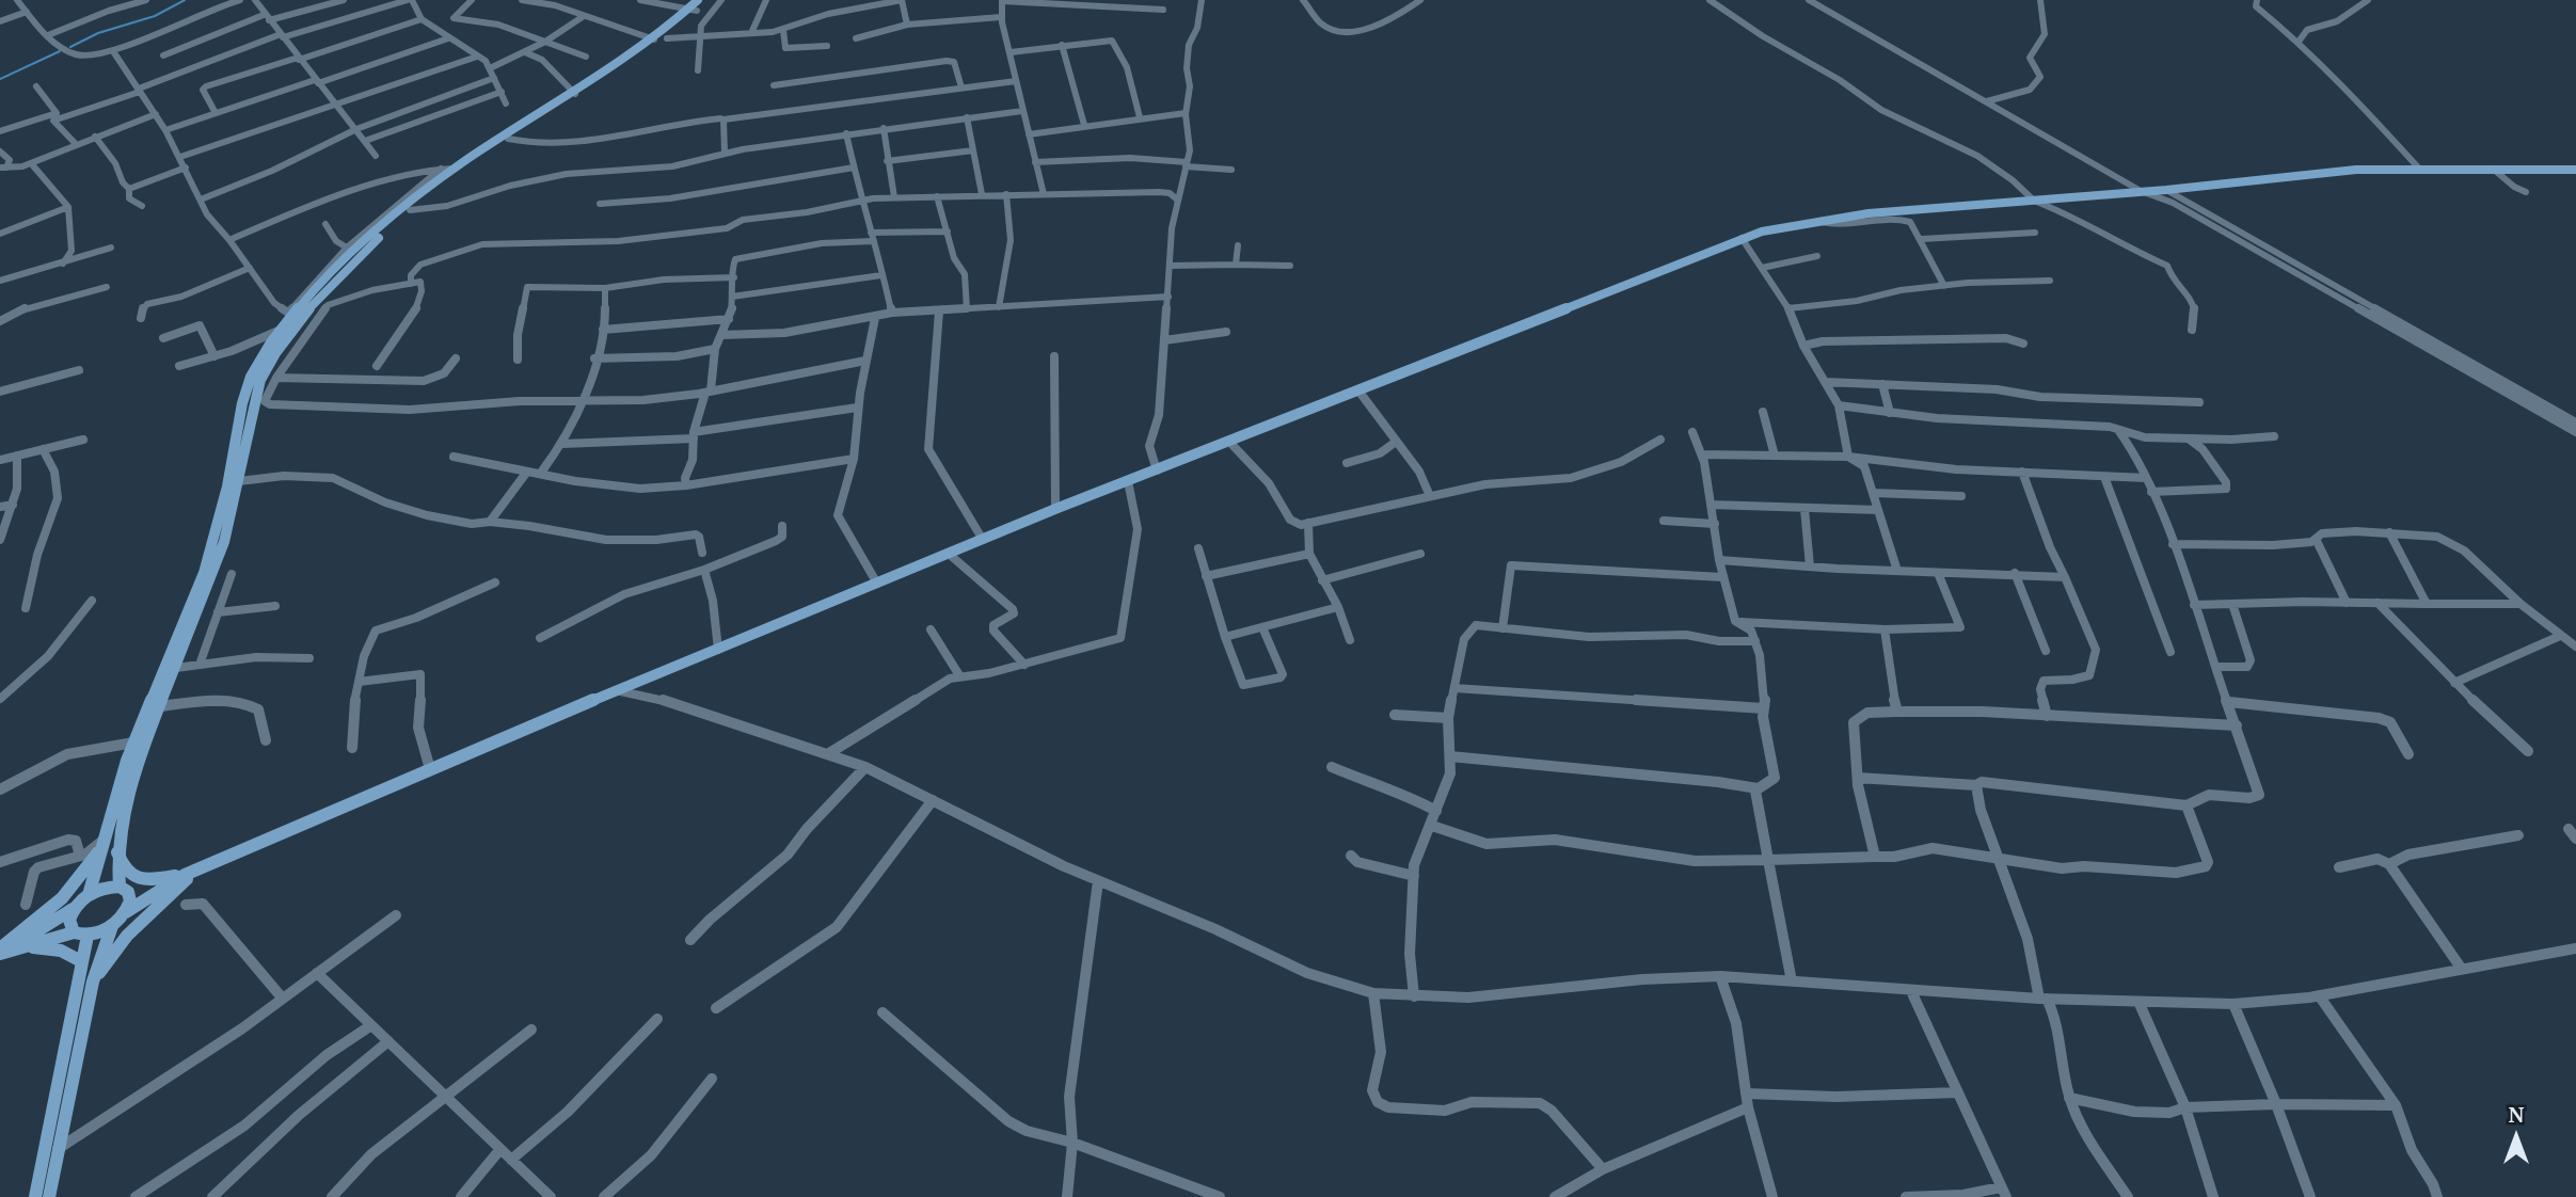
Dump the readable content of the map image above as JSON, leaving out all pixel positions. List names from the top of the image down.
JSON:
{
  "north": "top"
}
